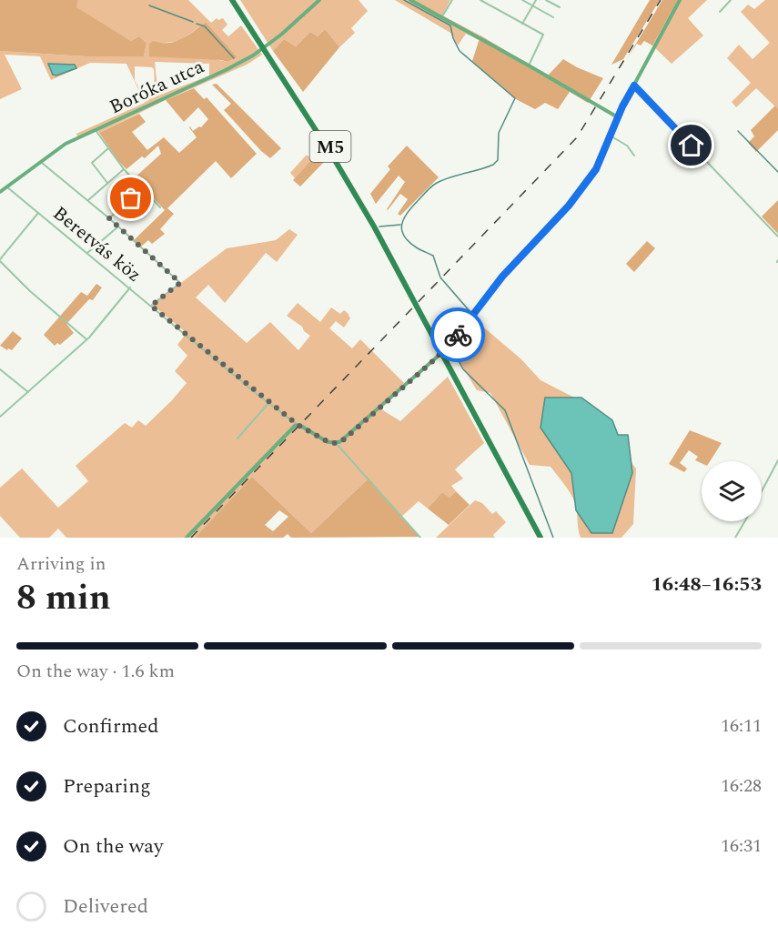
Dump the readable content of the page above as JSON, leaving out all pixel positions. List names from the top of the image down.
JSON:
{
  "streets": {
    "highway": ["M5"],
    "street": ["Boróka utca", "Beretvás köz"]
  },
  "crossings": [
    ["Boróka utca", "Beretvás köz"]
  ],
  "page": {
    "heading": ["8 min", "Arriving in", "16:48–16:53"],
    "bar": "On the way · 1.6 km",
    "list": [
      ["Confirmed", "16:11"],
      ["Preparing", "16:28"],
      ["On the way", "16:31"],
      "Delivered"
    ]
  }
}
